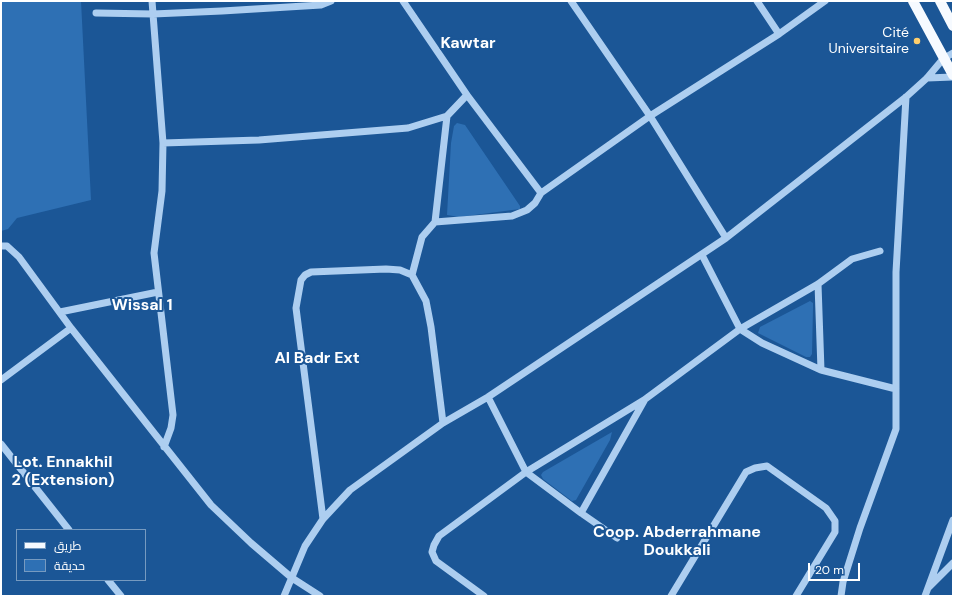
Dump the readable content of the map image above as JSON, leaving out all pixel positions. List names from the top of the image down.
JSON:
{
  "districts": [
    "Kawtar",
    "Wissal 1",
    "Al Badr Ext",
    "Lot. Ennakhil 2 (Extension)",
    "Coop. Abderrahmane Doukkali"
  ],
  "places": ["Cité Universitaire"],
  "legend": ["طريق", "حديقة"],
  "scale_bar": "20 m"
}
